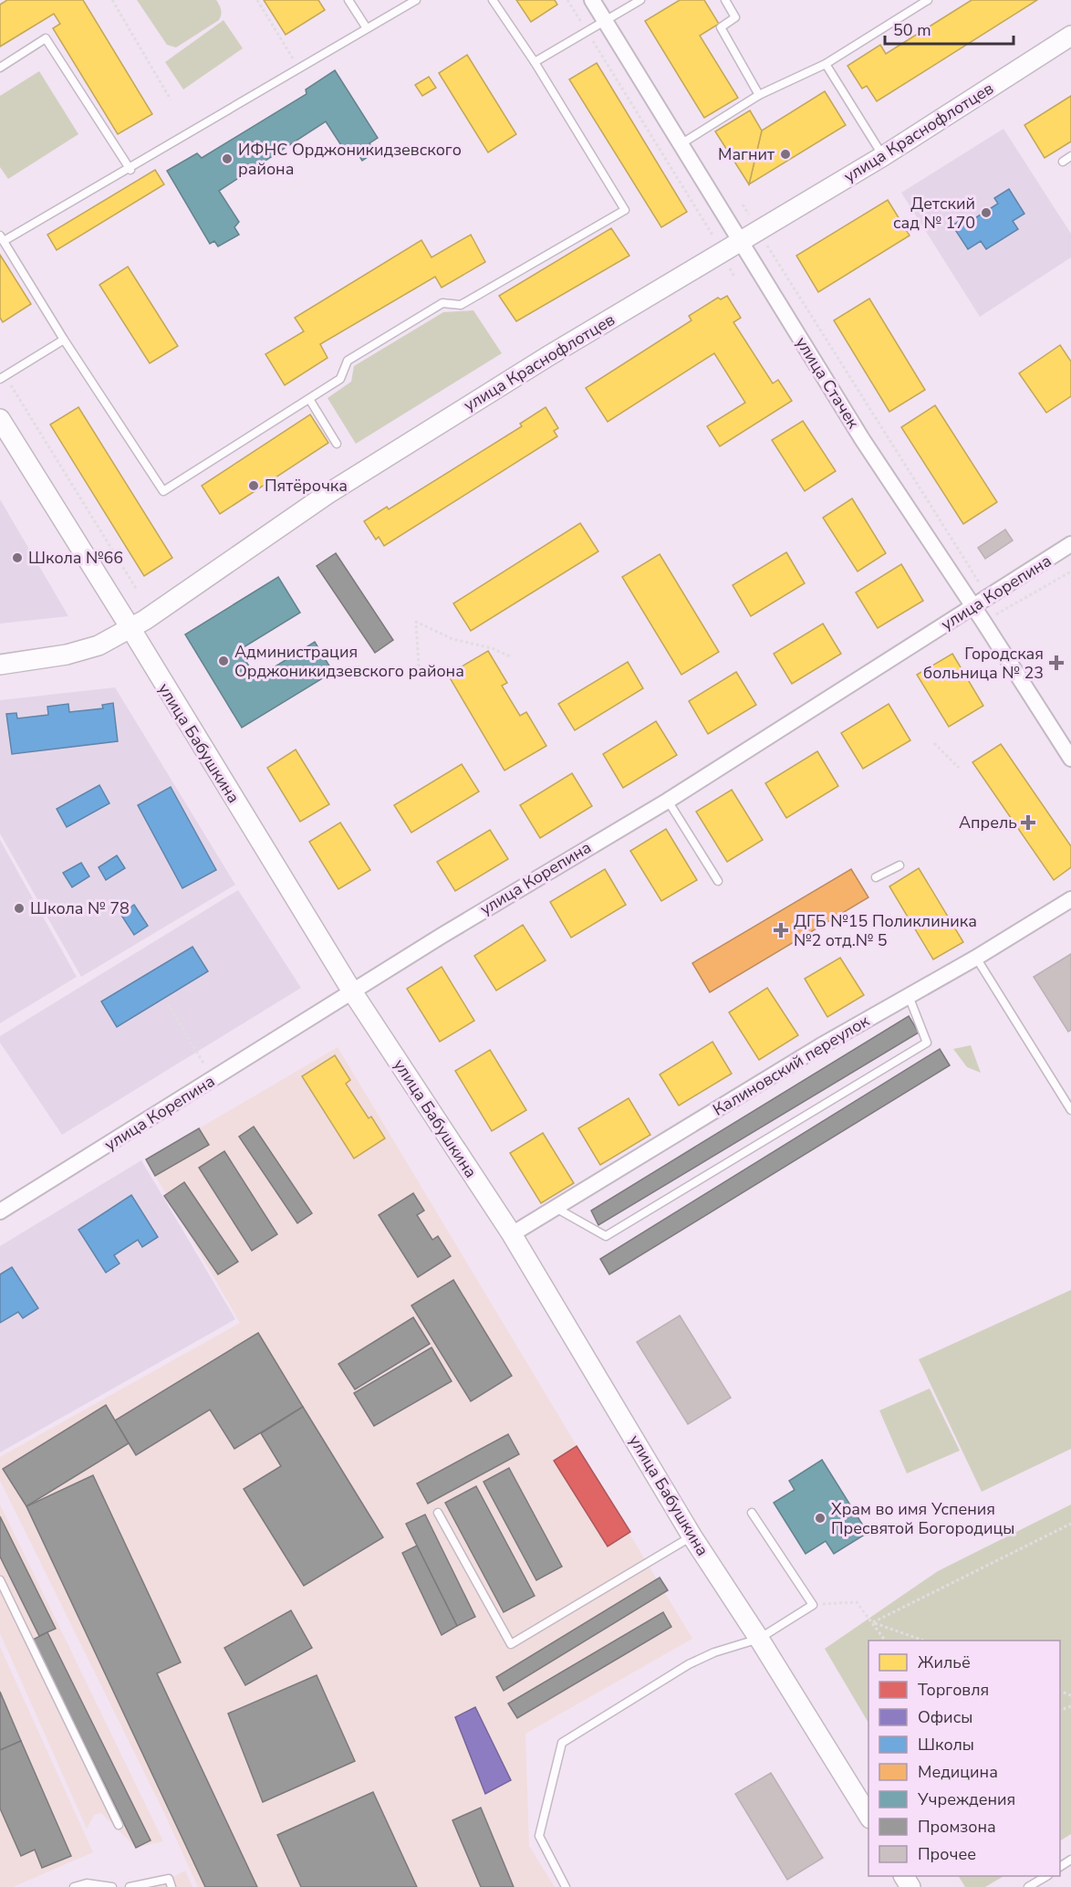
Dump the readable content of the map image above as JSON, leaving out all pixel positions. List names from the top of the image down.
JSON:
{
  "streets": {
    "street": [
      "улица Краснофлотцев",
      "улица Стачек",
      "улица Корепина",
      "улица Бабушкина",
      "Калиновский переулок"
    ]
  },
  "crossings": [
    ["улица Краснофлотцев", "улица Стачек"],
    ["улица Краснофлотцев", "улица Бабушкина"],
    ["улица Стачек", "улица Корепина"],
    ["улица Корепина", "улица Бабушкина"],
    ["улица Бабушкина", "Калиновский переулок"]
  ],
  "places": {
    "other": [
      "Магнит",
      "ИФНС Орджоникидзевского района",
      "Детский сад № 170",
      "Пятёрочка",
      "Школа №66",
      "Администрация Орджоникидзевского района",
      "Школа № 78",
      "Храм во имя Успения Пресвятой Богородицы"
    ],
    "health": ["Городская больница № 23", "Апрель", "ДГБ №15 Поликлиника №2 отд.№ 5"]
  },
  "legend": [
    "Жильё",
    "Торговля",
    "Офисы",
    "Школы",
    "Медицина",
    "Учреждения",
    "Промзона",
    "Прочее"
  ],
  "scale_bar": "50 m"
}
